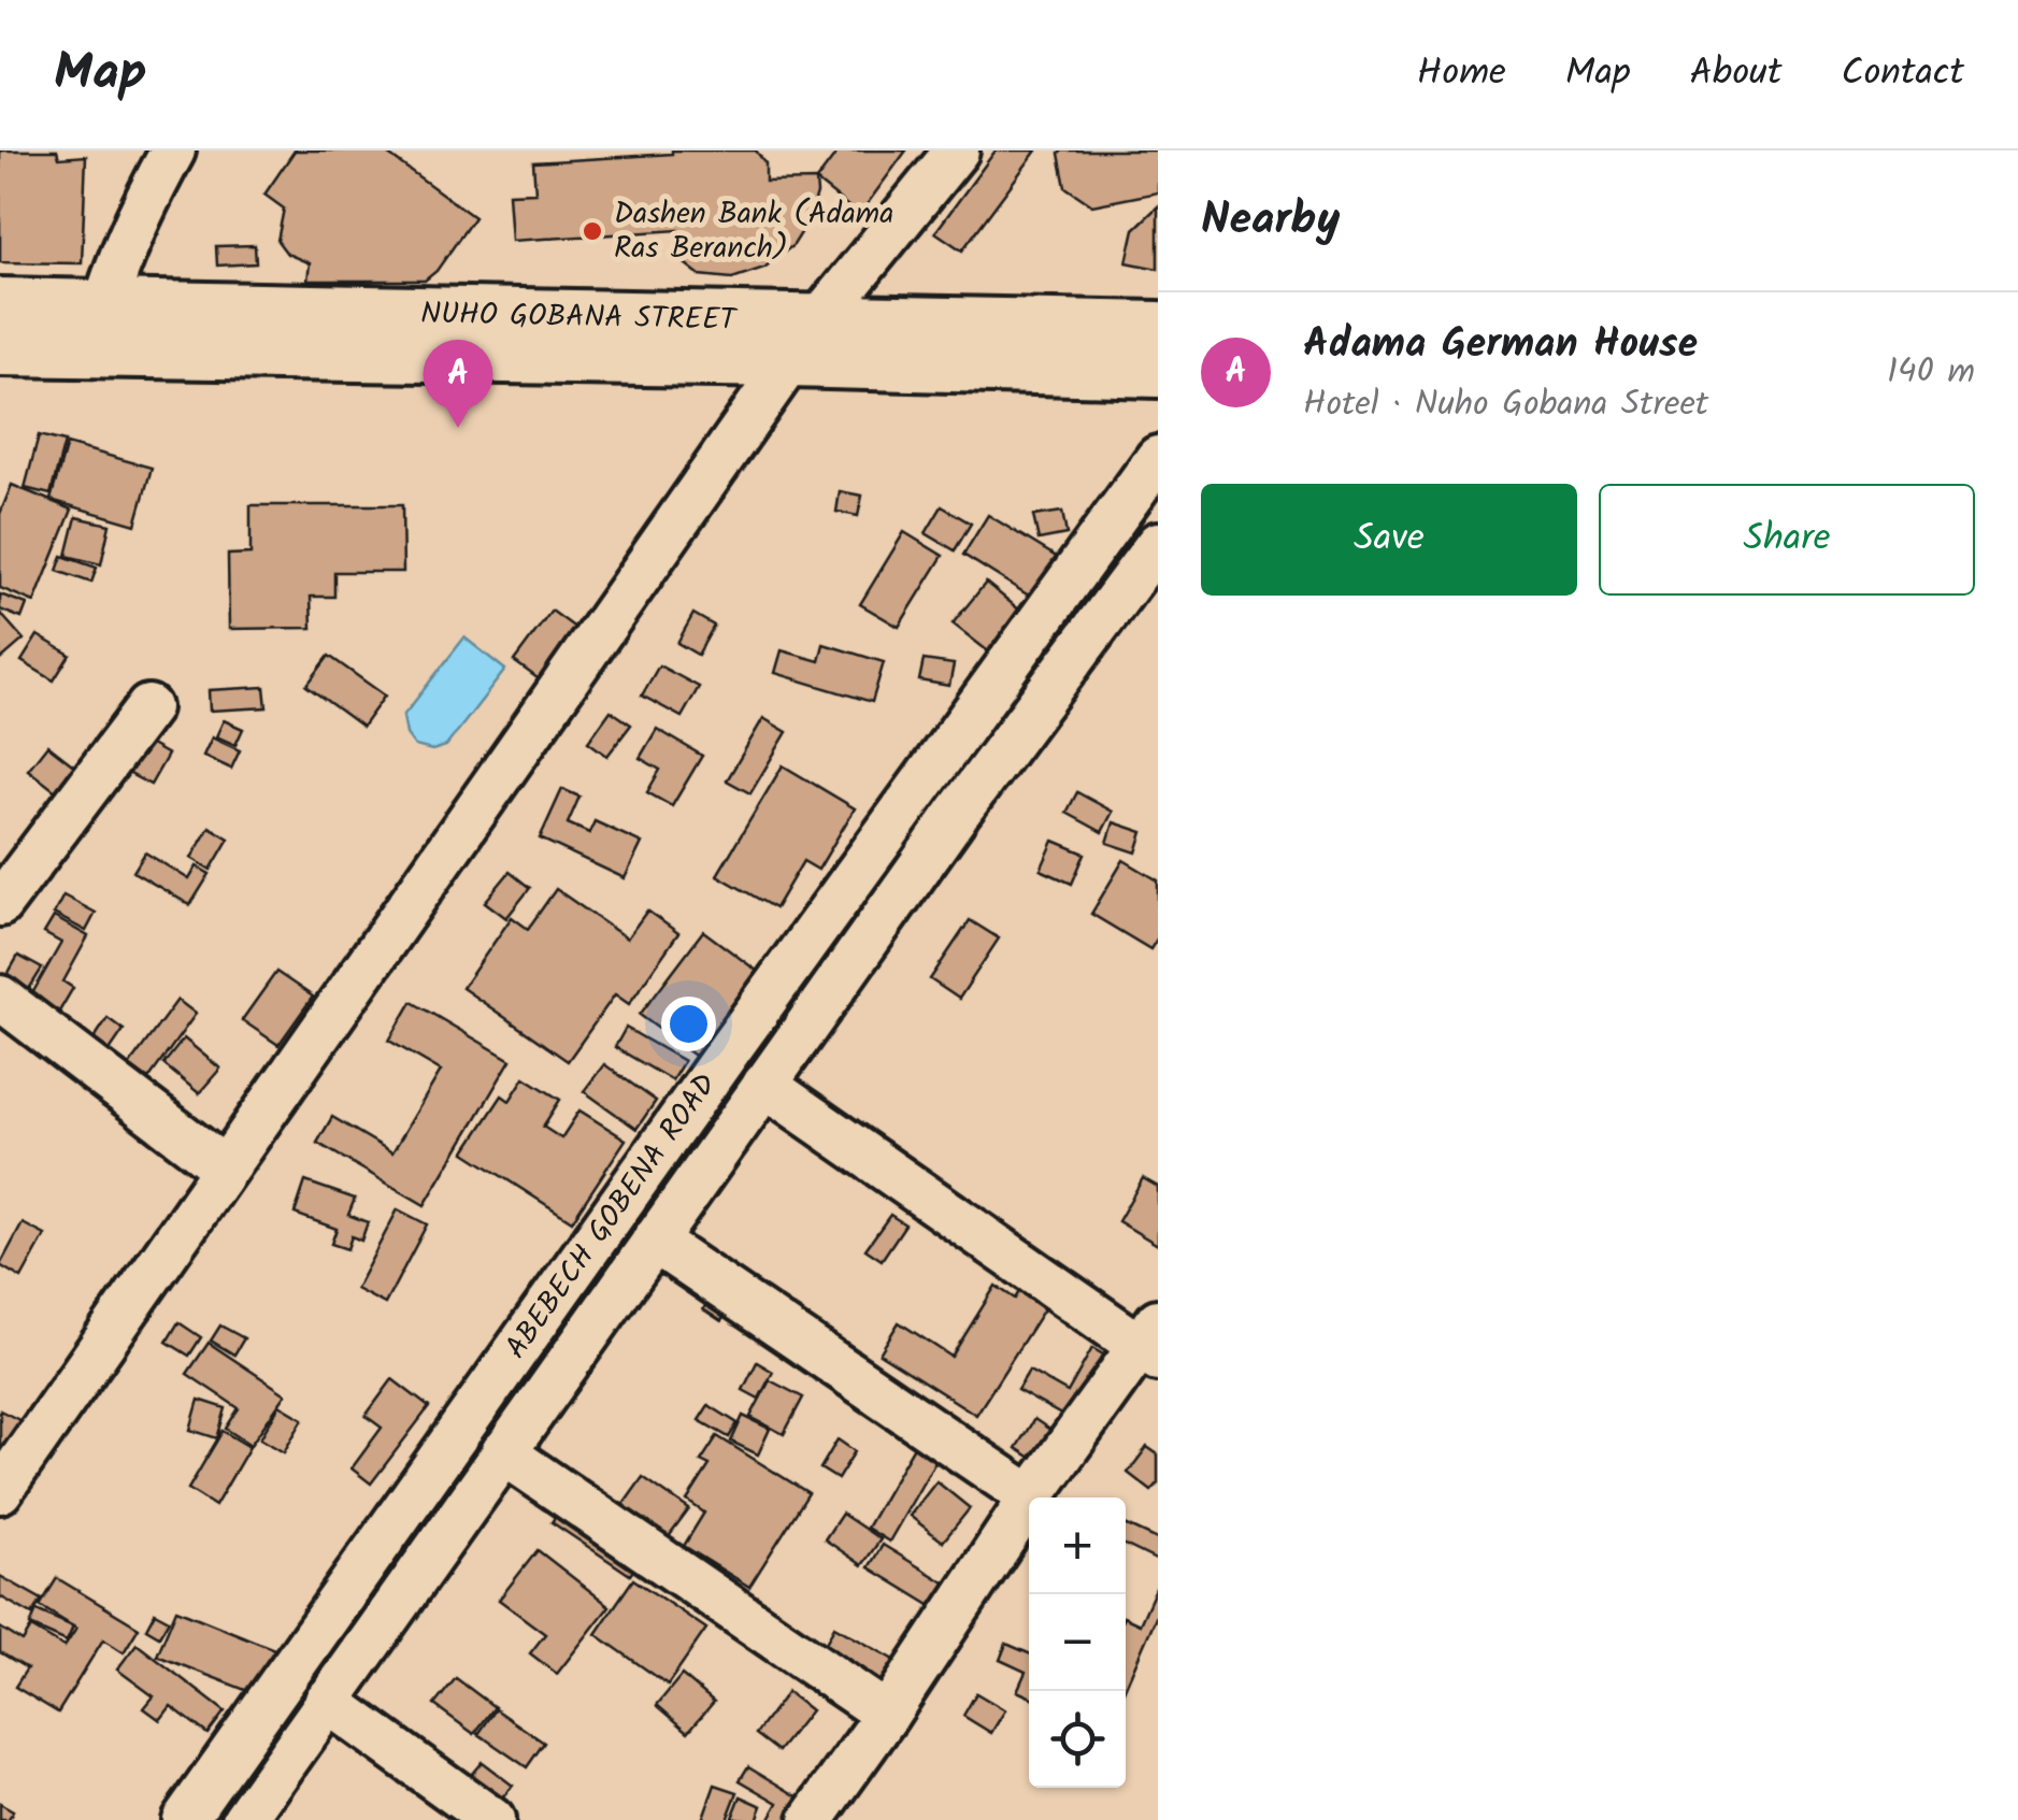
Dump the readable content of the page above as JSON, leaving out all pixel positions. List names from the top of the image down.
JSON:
{
  "streets": {
    "main road": ["NUHO GOBANA STREET"],
    "street": ["ABEBECH GOBENA ROAD"]
  },
  "places": ["Dashen Bank (Adama Ras Beranch)"],
  "page": {
    "header": "Map",
    "nav": [
      "Home",
      "Map",
      "About",
      "Contact"
    ],
    "heading": "Nearby",
    "list": [
      {
        "mark": "A",
        "name": "Adama German House",
        "note": "Hotel · Nuho Gobana Street",
        "value": "140 m"
      }
    ],
    "pins": "A",
    "buttons": ["Save", "Share"],
    "map_buttons": ["+", "−"]
  }
}
